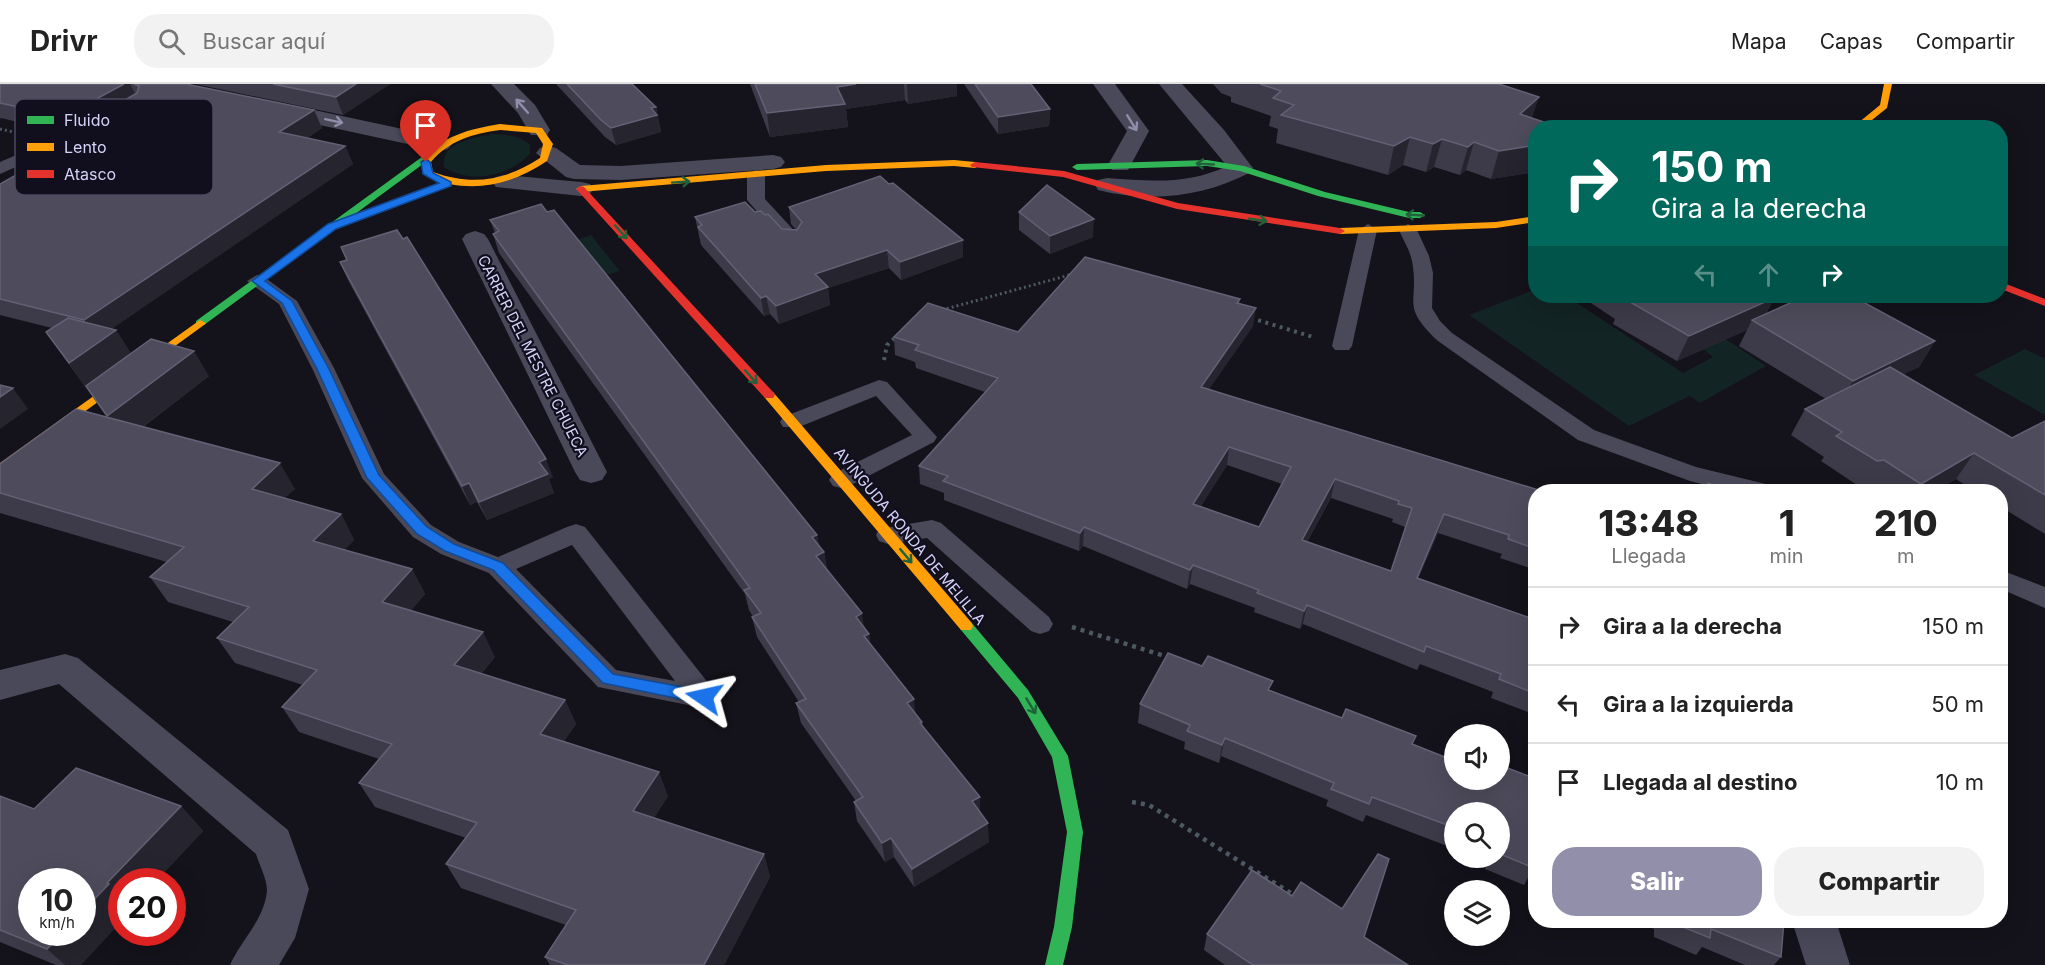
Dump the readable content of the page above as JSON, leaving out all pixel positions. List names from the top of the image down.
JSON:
{
  "streets": {
    "street": ["CARRER DEL MESTRE CHUECA", "AVINGUDA RONDA DE MELILLA"]
  },
  "one_way": ["AVINGUDA RONDA DE MELILLA"],
  "legend": ["Fluido", "Lento", "Atasco"],
  "page": {
    "header": "Drivr",
    "search": "Buscar aquí",
    "nav": ["Mapa", "Capas", "Compartir"],
    "turn": ["150 m", "Gira a la derecha"],
    "eta": [
      "13:48",
      "Llegada",
      "1",
      "min",
      "210",
      "m"
    ],
    "list": [
      {
        "name": "Gira a la derecha",
        "value": "150 m"
      },
      {
        "name": "Gira a la izquierda",
        "value": "50 m"
      },
      {
        "name": "Llegada al destino",
        "value": "10 m"
      }
    ],
    "buttons": ["Salir", "Compartir"],
    "speed": "10 km/h",
    "limit": "20"
  }
}
